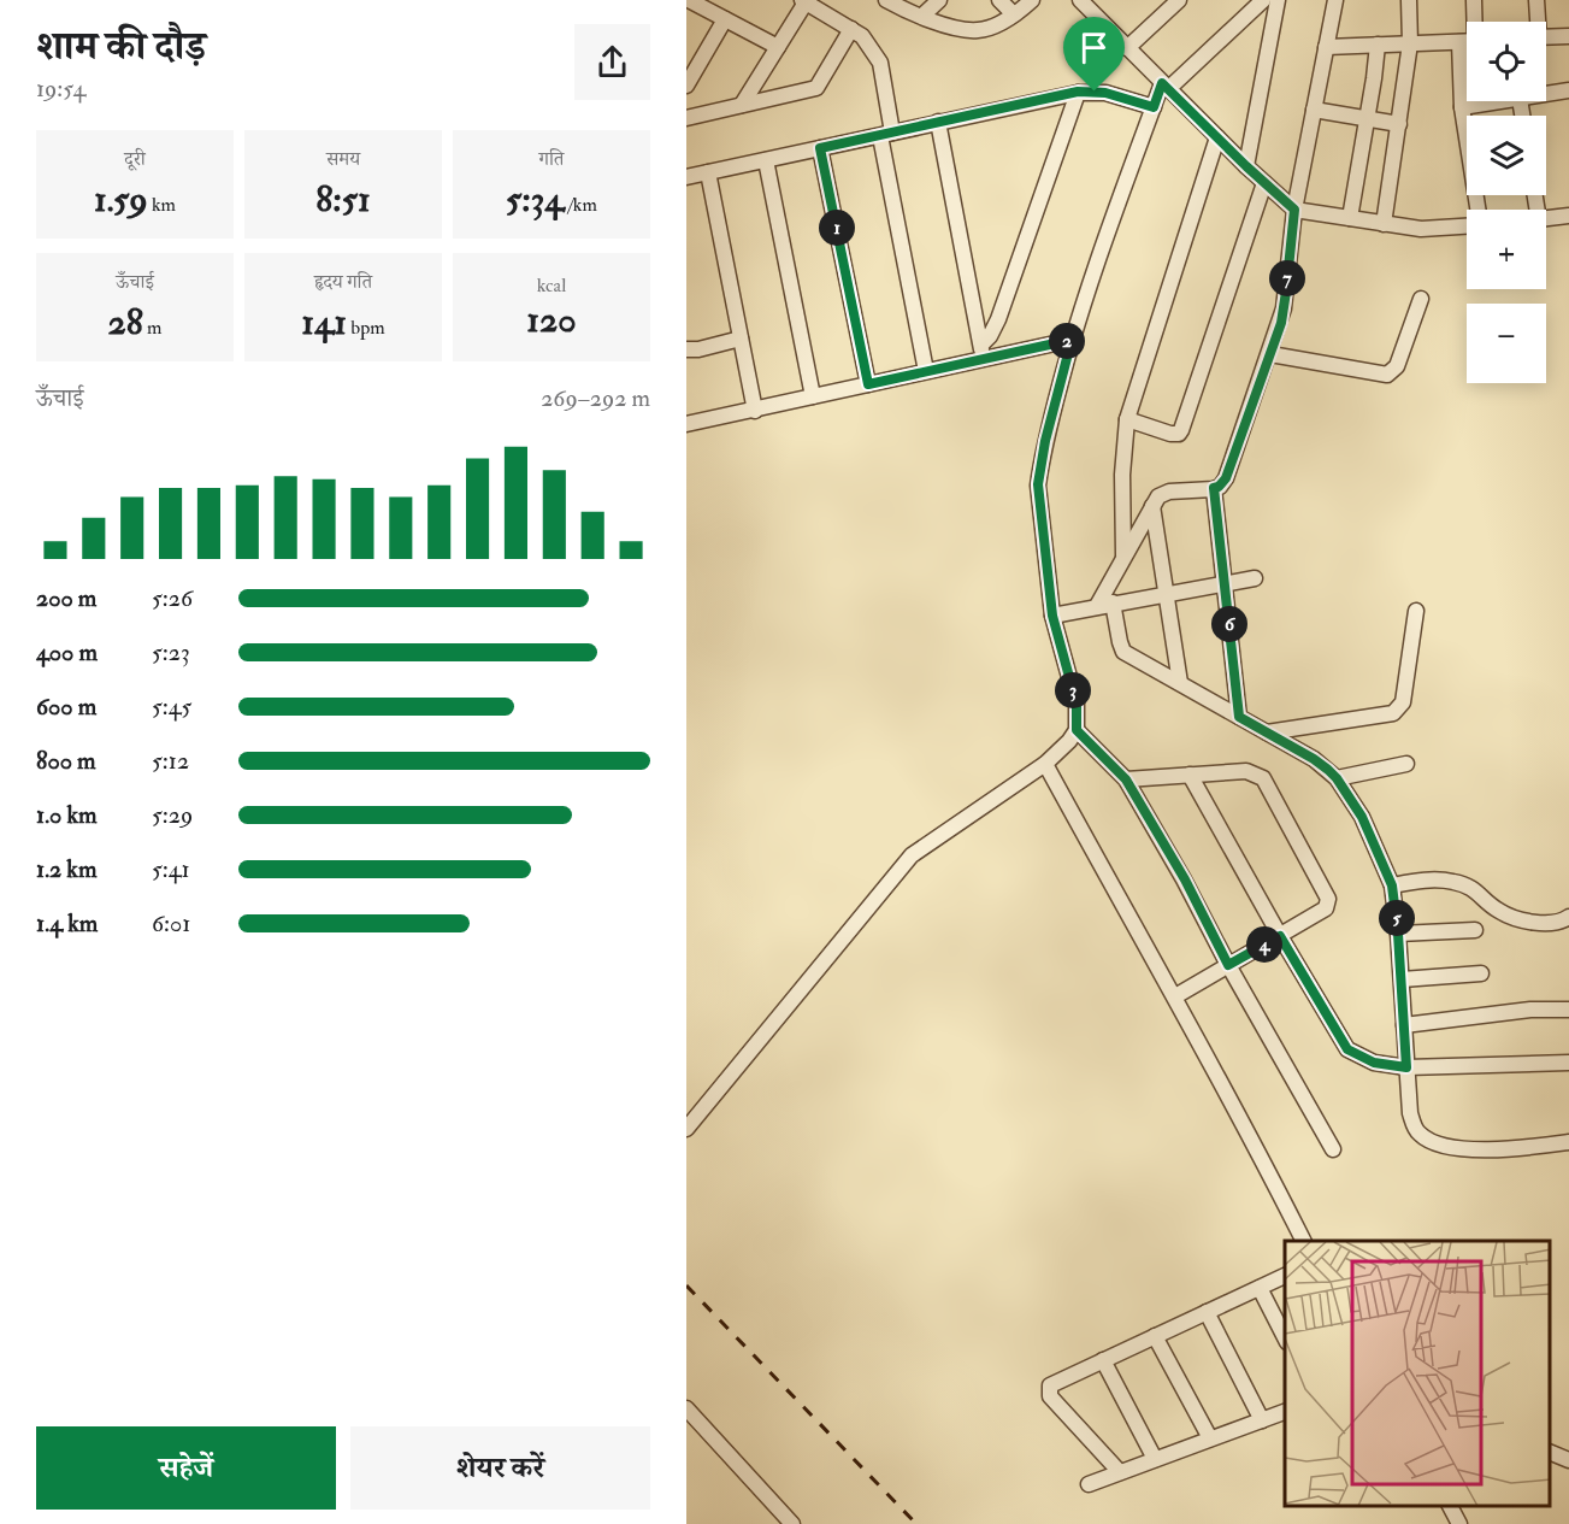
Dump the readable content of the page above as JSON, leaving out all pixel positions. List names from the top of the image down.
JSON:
{
  "page": {
    "heading": ["शाम की दौड़", "19:54"],
    "map_buttons": ["+", "−"],
    "stats": [
      ["दूरी", "1.59 km"],
      ["समय", "8:51"],
      ["गति", "5:34 /km"],
      ["ऊँचाई", "28 m"],
      ["हृदय गति", "141 bpm"],
      ["kcal", "120"]
    ],
    "pins": [
      "1",
      "7",
      "2",
      "6",
      "3",
      "5",
      "4"
    ],
    "chart": ["ऊँचाई", "269–292 m"],
    "list": [
      {
        "name": "200 m",
        "note": "5:26"
      },
      {
        "name": "400 m",
        "note": "5:23"
      },
      {
        "name": "600 m",
        "note": "5:45"
      },
      {
        "name": "800 m",
        "note": "5:12"
      },
      {
        "name": "1.0 km",
        "note": "5:29"
      },
      {
        "name": "1.2 km",
        "note": "5:41"
      },
      {
        "name": "1.4 km",
        "note": "6:01"
      }
    ],
    "buttons": ["सहेजें", "शेयर करें"]
  }
}
